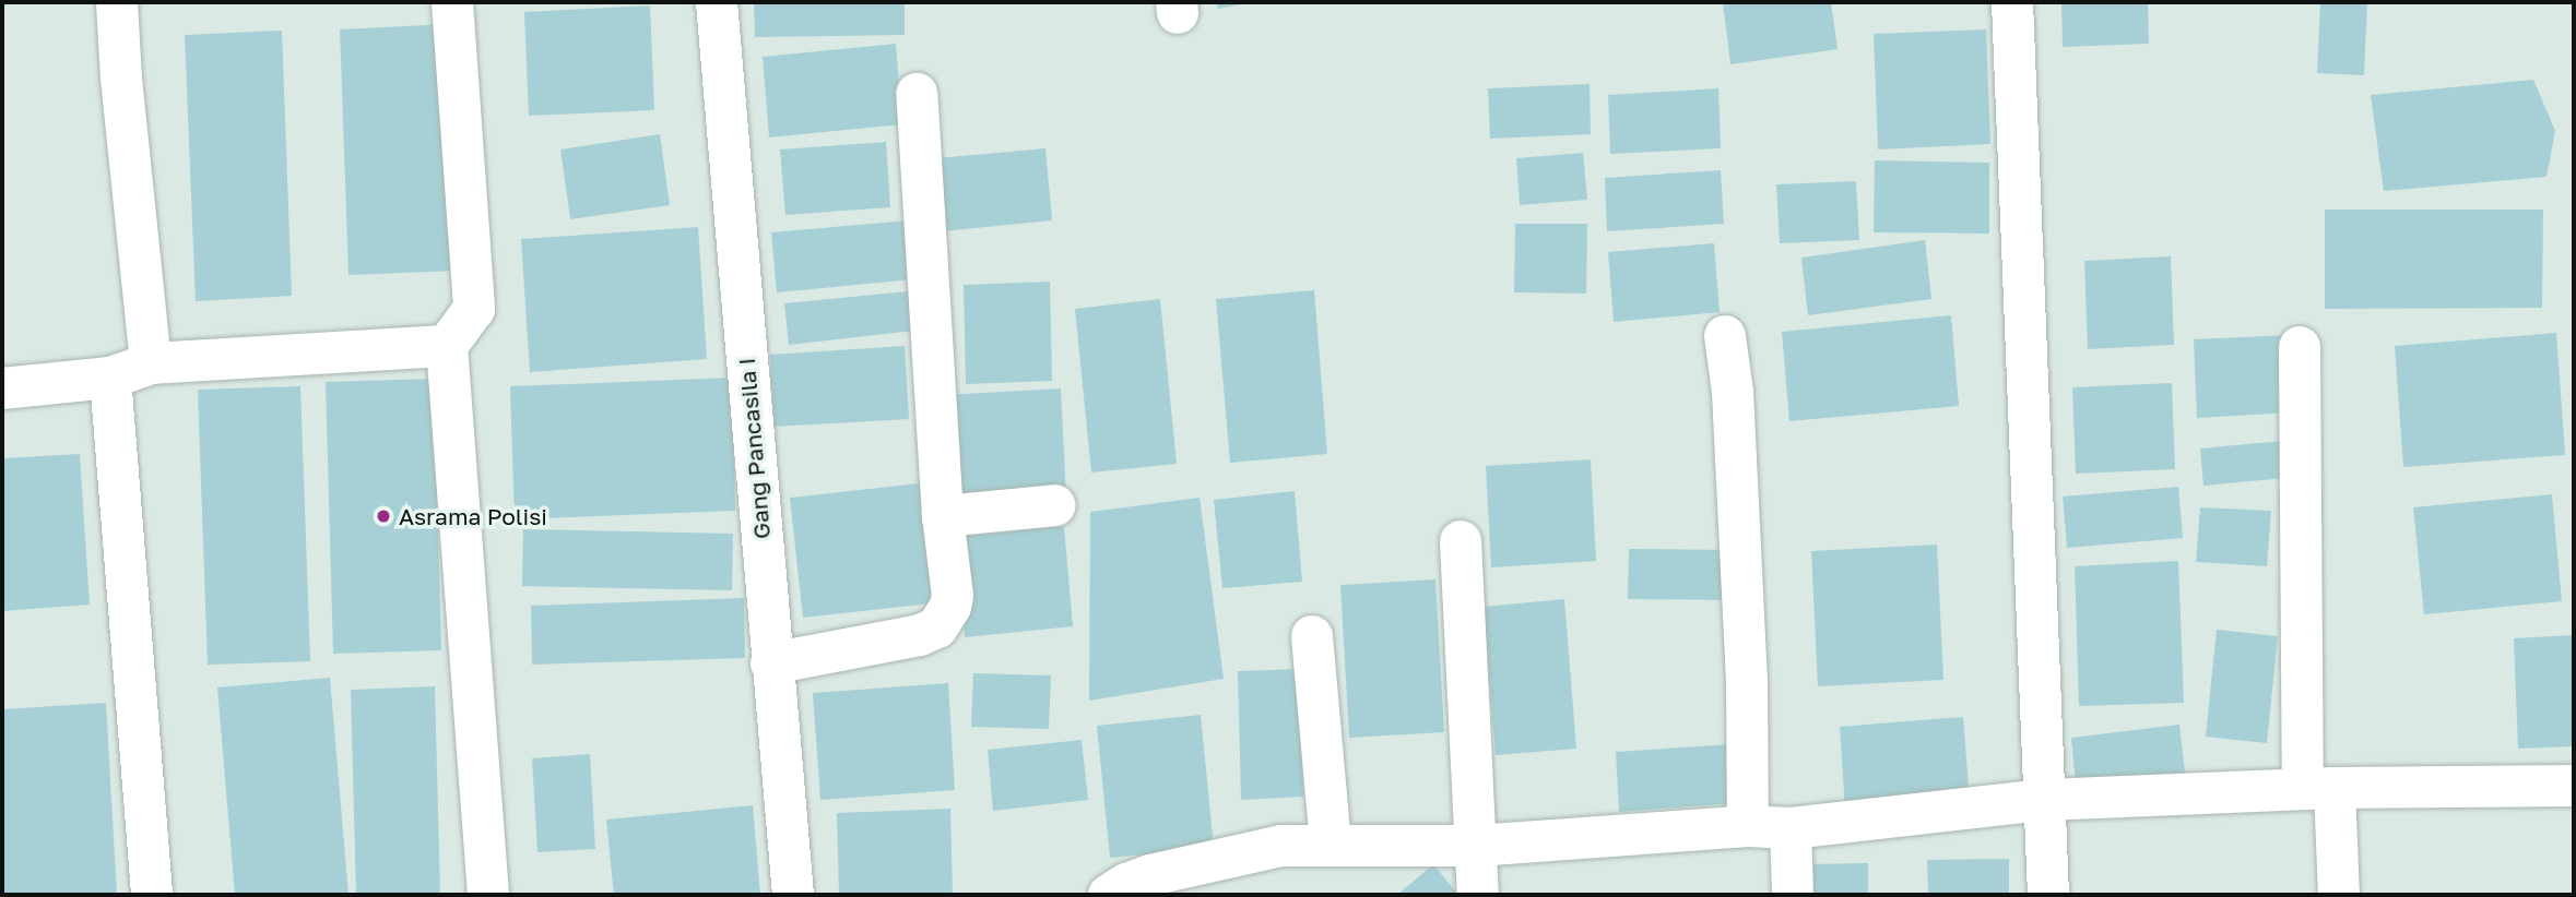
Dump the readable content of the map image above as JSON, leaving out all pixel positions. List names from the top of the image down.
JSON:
{
  "streets": {
    "street": ["Gang Pancasila I"]
  },
  "places": ["Asrama Polisi"]
}
